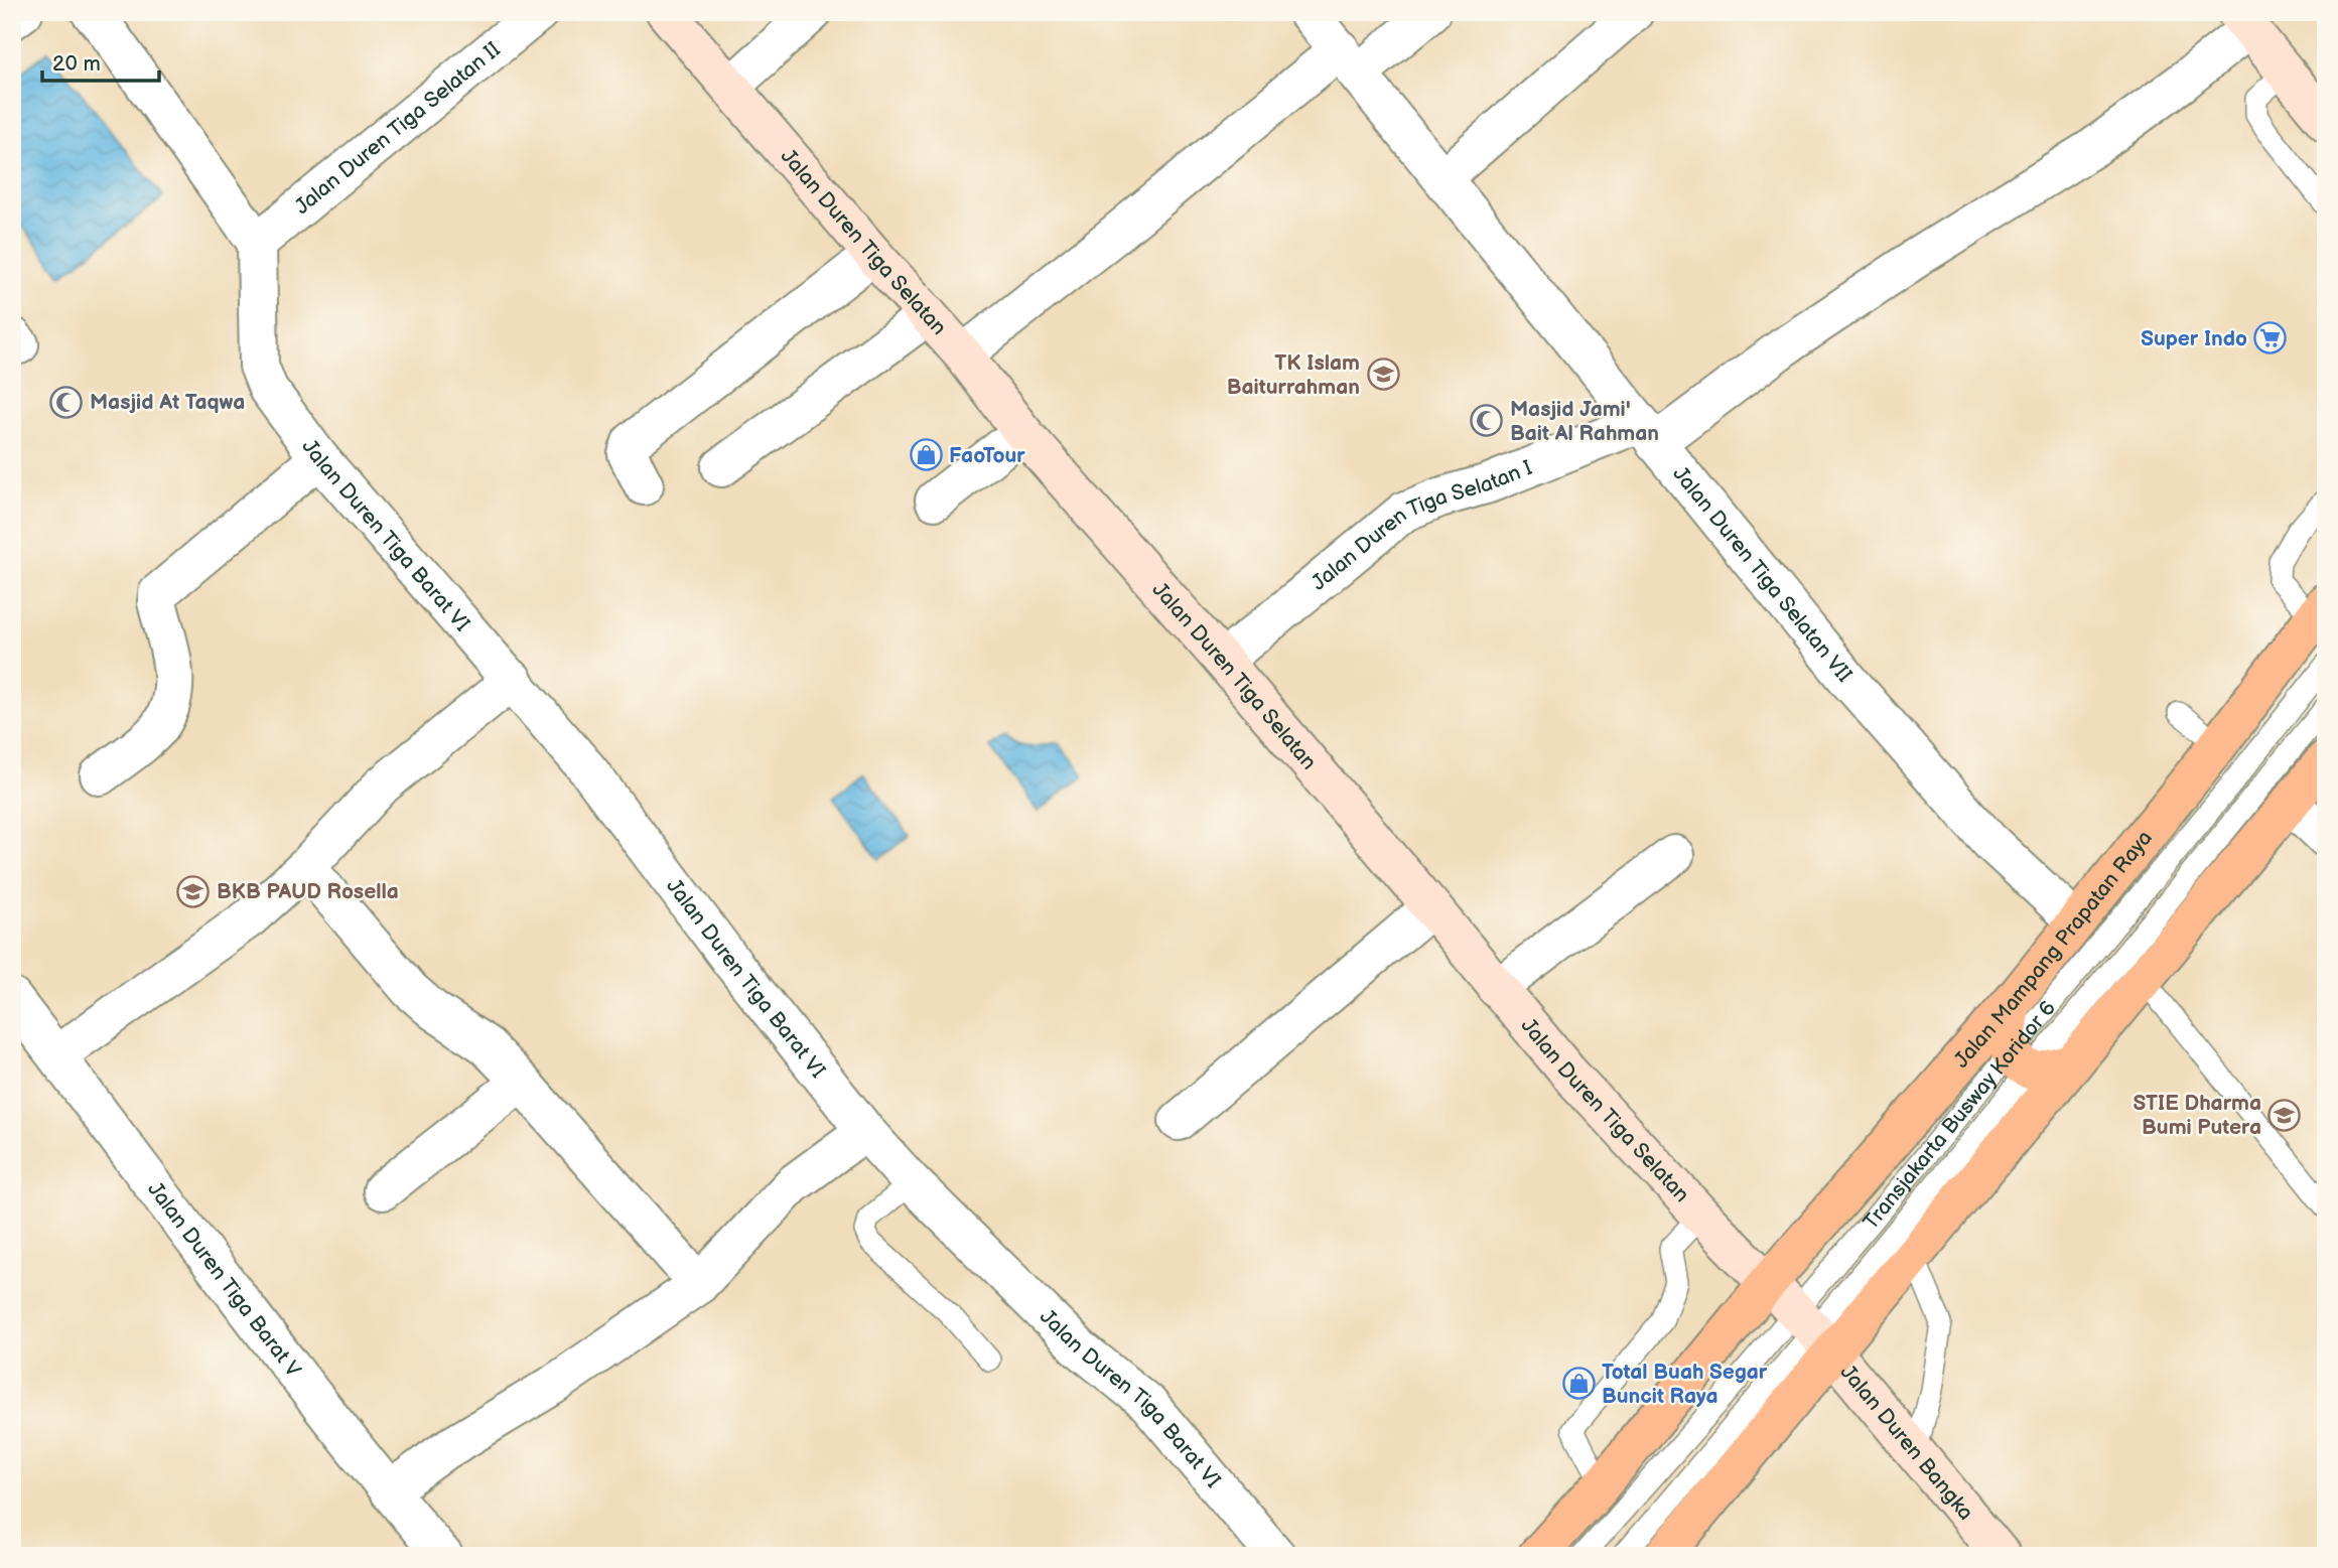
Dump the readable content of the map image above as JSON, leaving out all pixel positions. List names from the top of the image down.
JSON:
{
  "streets": {
    "main road": ["Jalan Mampang Prapatan Raya"],
    "street": [
      "Jalan Duren Tiga Selatan II",
      "Jalan Duren Tiga Selatan",
      "Jalan Duren Tiga Selatan I",
      "Jalan Duren Tiga Barat VI",
      "Jalan Duren Tiga Selatan VII",
      "Jalan Duren Tiga Barat V",
      "Jalan Duren Bangka"
    ],
    "lane": ["Transjakarta Busway Koridor 6"]
  },
  "crossings": [
    ["Jalan Duren Tiga Selatan II", "Jalan Duren Tiga Barat VI"],
    ["Jalan Duren Tiga Selatan", "Jalan Duren Tiga Selatan I"],
    ["Jalan Duren Tiga Selatan", "Jalan Mampang Prapatan Raya"],
    ["Jalan Duren Tiga Selatan", "Transjakarta Busway Koridor 6"],
    ["Jalan Duren Tiga Selatan", "Jalan Duren Bangka"],
    ["Jalan Duren Tiga Selatan I", "Jalan Duren Tiga Selatan VII"],
    ["Jalan Duren Tiga Selatan VII", "Jalan Mampang Prapatan Raya"],
    ["Transjakarta Busway Koridor 6", "Jalan Duren Bangka"]
  ],
  "places": {
    "supermarket": ["Super Indo"],
    "school or university": ["TK Islam Baiturrahman", "BKB PAUD Rosella", "STIE Dharma Bumi Putera"],
    "mosque": ["Masjid At Taqwa", "Masjid Jami' Bait Al Rahman"],
    "shop": ["FaoTour", "Total Buah Segar Buncit Raya"]
  },
  "scale_bar": "20 m"
}
